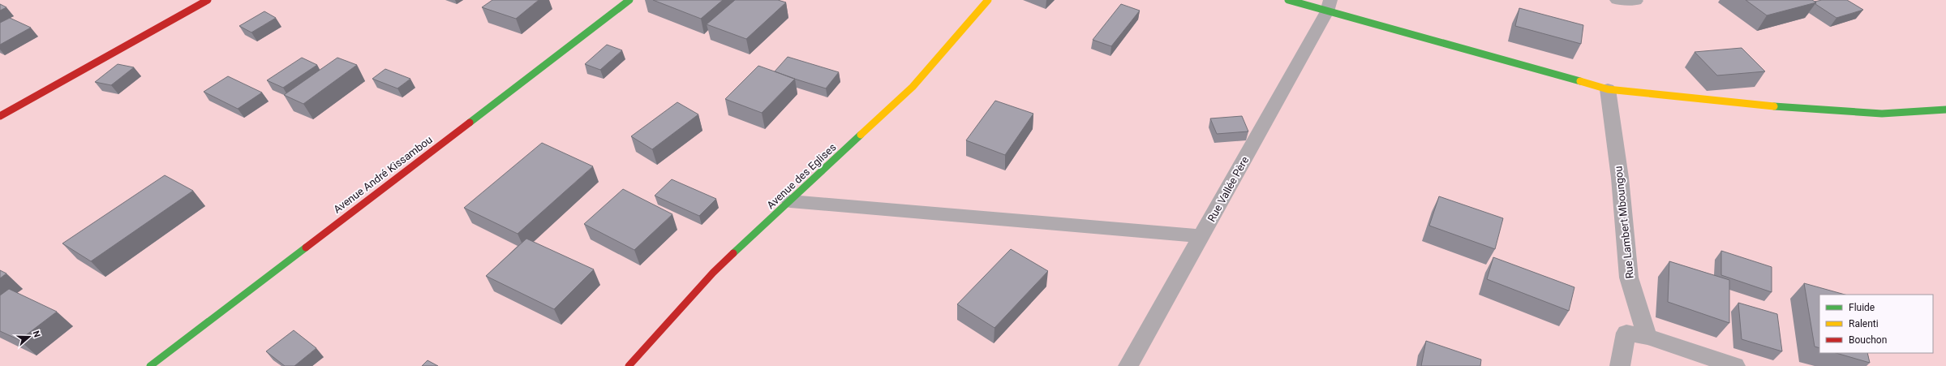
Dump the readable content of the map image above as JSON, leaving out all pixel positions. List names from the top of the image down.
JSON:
{
  "streets": {
    "main road": ["Avenue André Kissambou", "Avenue des Eglises"],
    "street": ["Rue Vallée Père", "Rue Lambert Mboungou"]
  },
  "legend": ["Fluide", "Ralenti", "Bouchon"],
  "north": "right"
}
